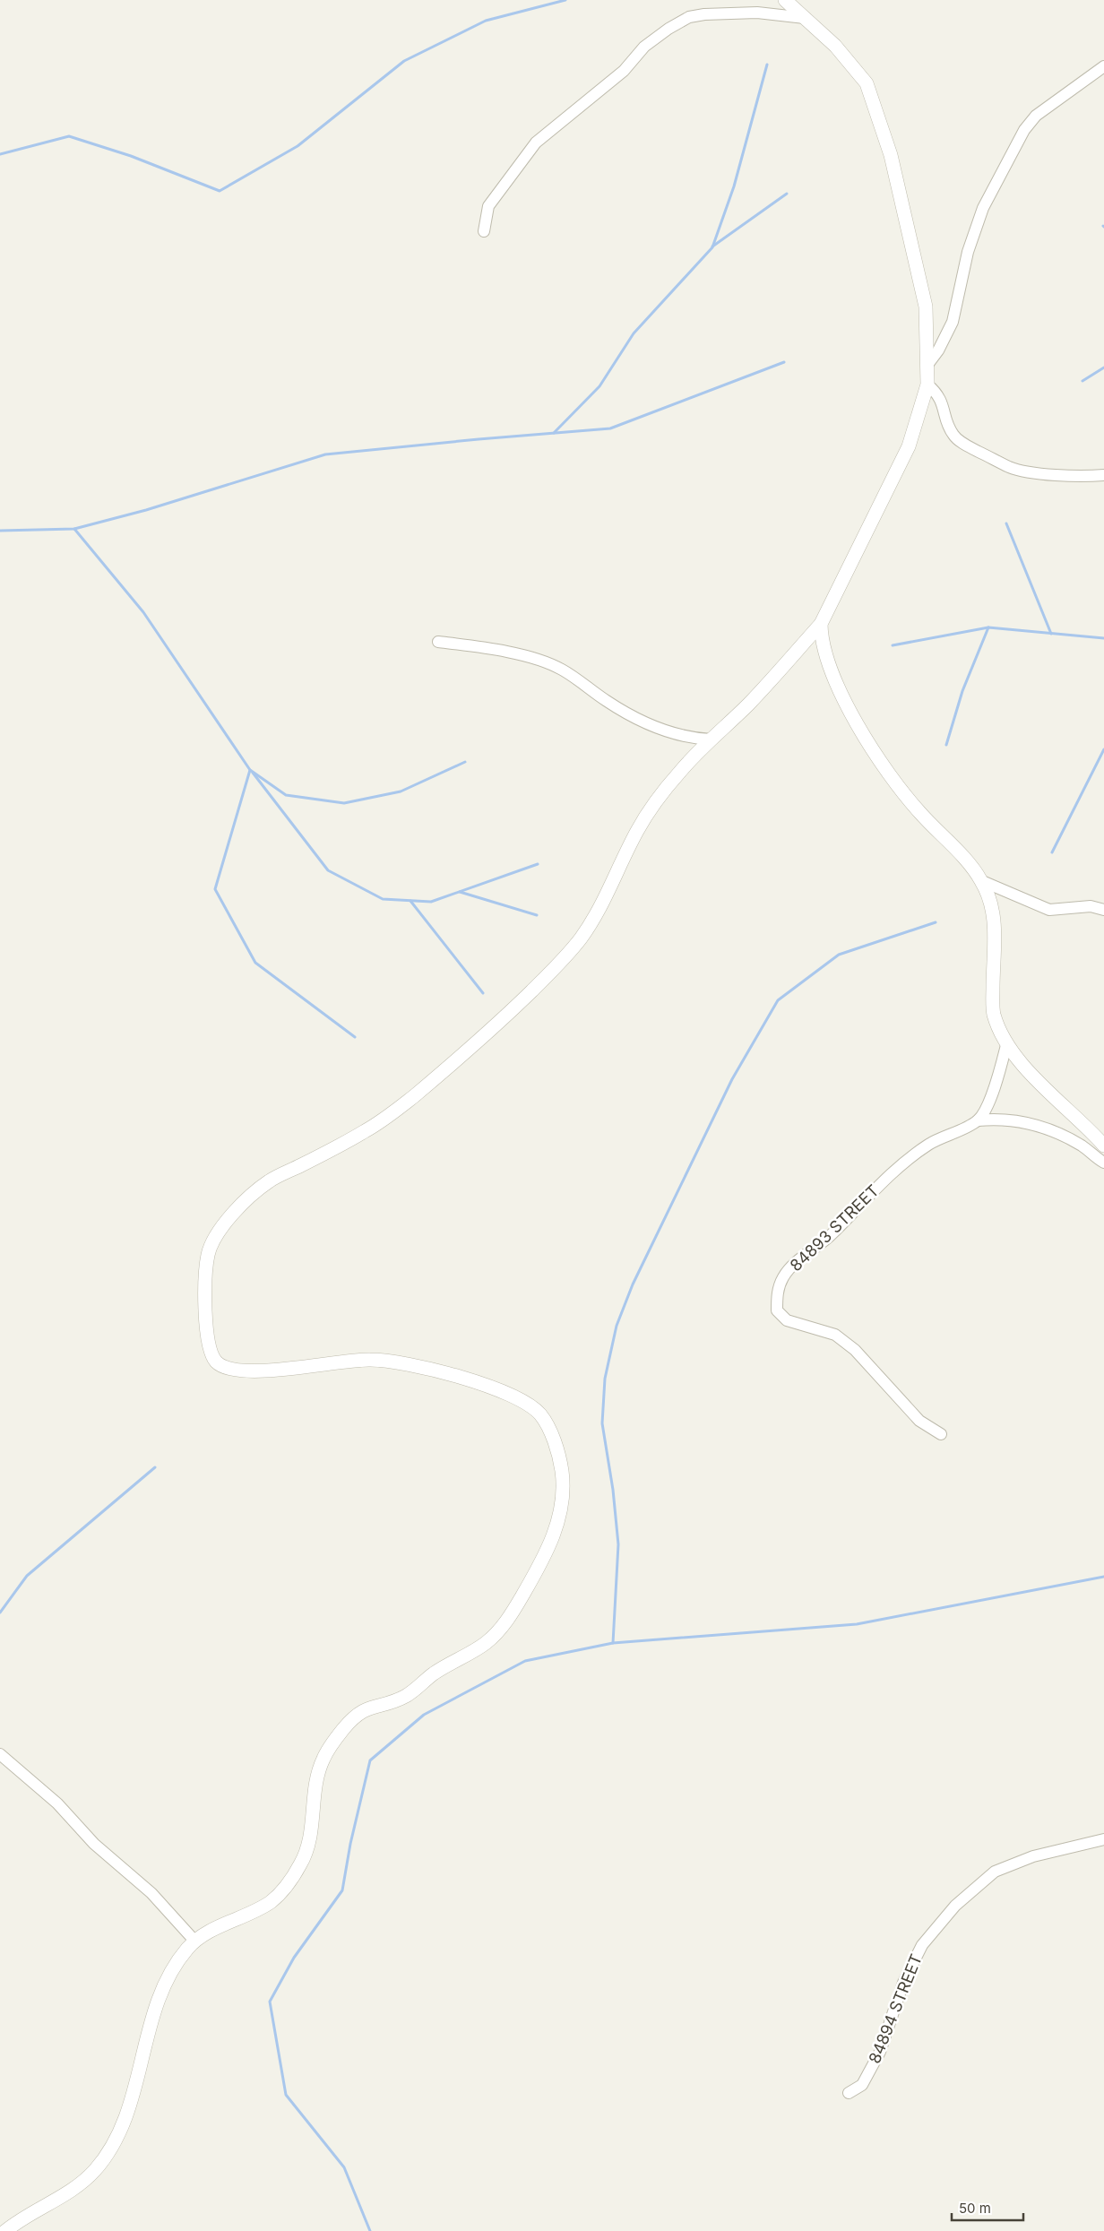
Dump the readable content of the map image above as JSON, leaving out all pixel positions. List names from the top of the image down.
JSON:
{
  "streets": {
    "street": ["84893 STREET", "84894 STREET"]
  },
  "scale_bar": "50 m"
}
